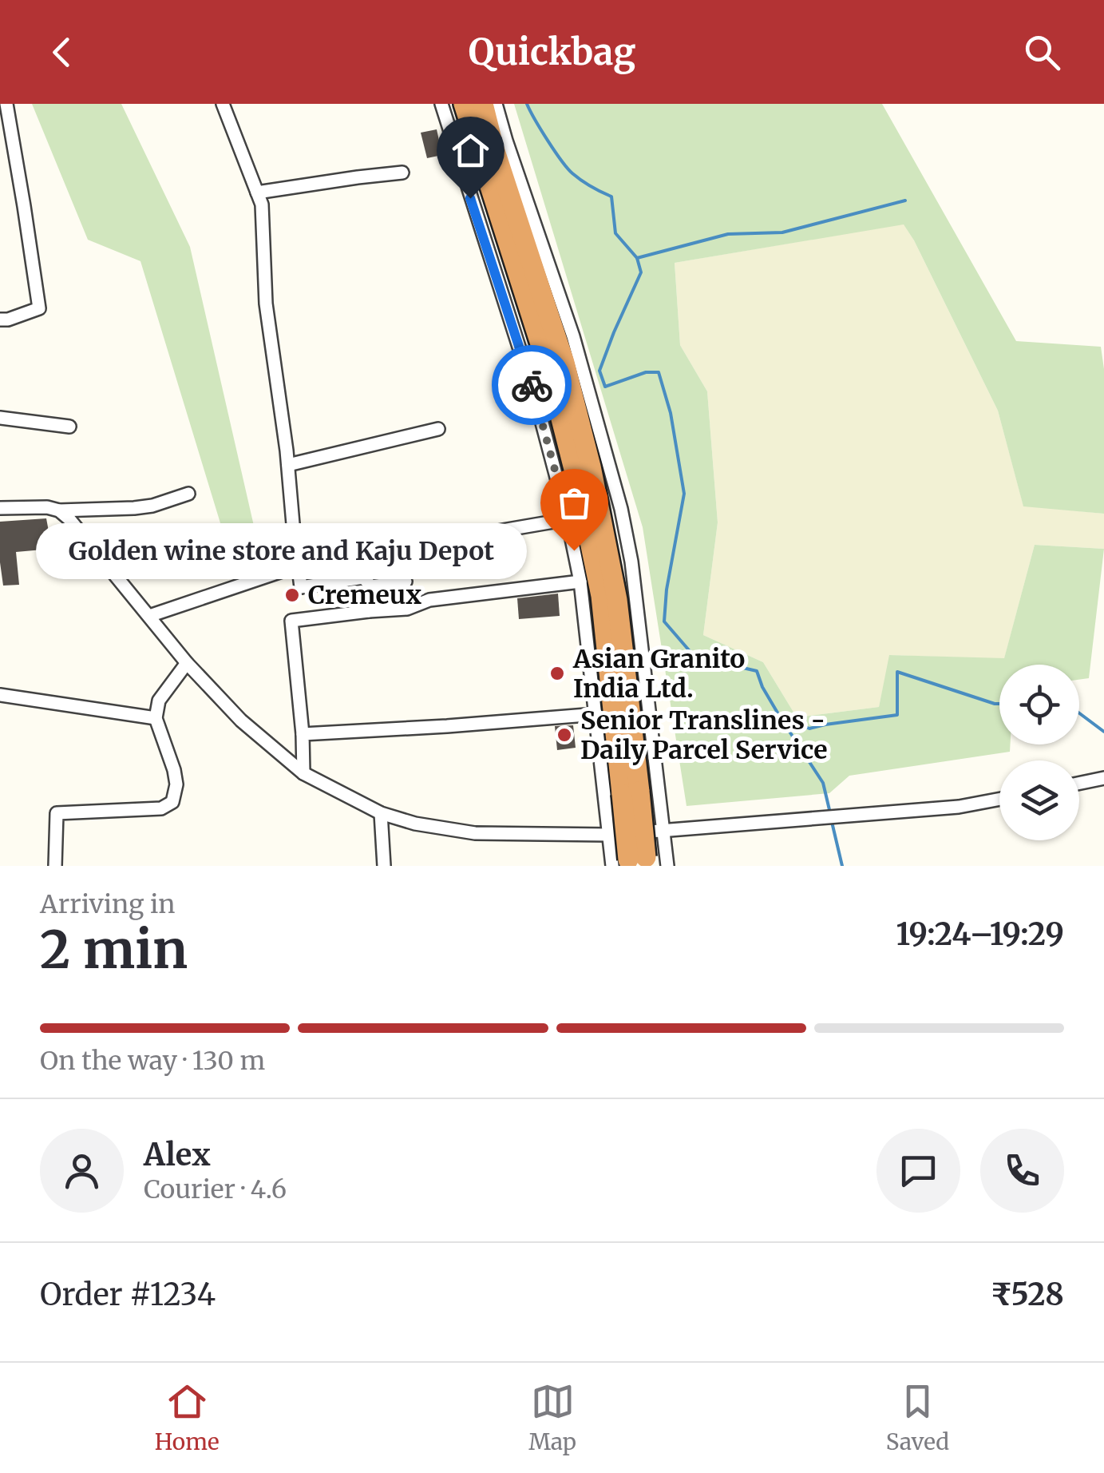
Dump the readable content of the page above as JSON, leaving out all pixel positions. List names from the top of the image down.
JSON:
{
  "places": [
    "Golden wine store and Kaju Depot",
    "Cremeux",
    "Asian Granito India Ltd.",
    "Senior Translines - Daily Parcel Service"
  ],
  "page": {
    "header": "Quickbag",
    "bubble": "Golden wine store and Kaju Depot",
    "heading": ["2 min", "Arriving in", "19:24–19:29"],
    "panel": [
      "Alex",
      "Courier · 4.6",
      "Order #1234",
      "₹528"
    ],
    "bar": "On the way · 130 m",
    "tabs": ["Home", "Map", "Saved"]
  }
}
